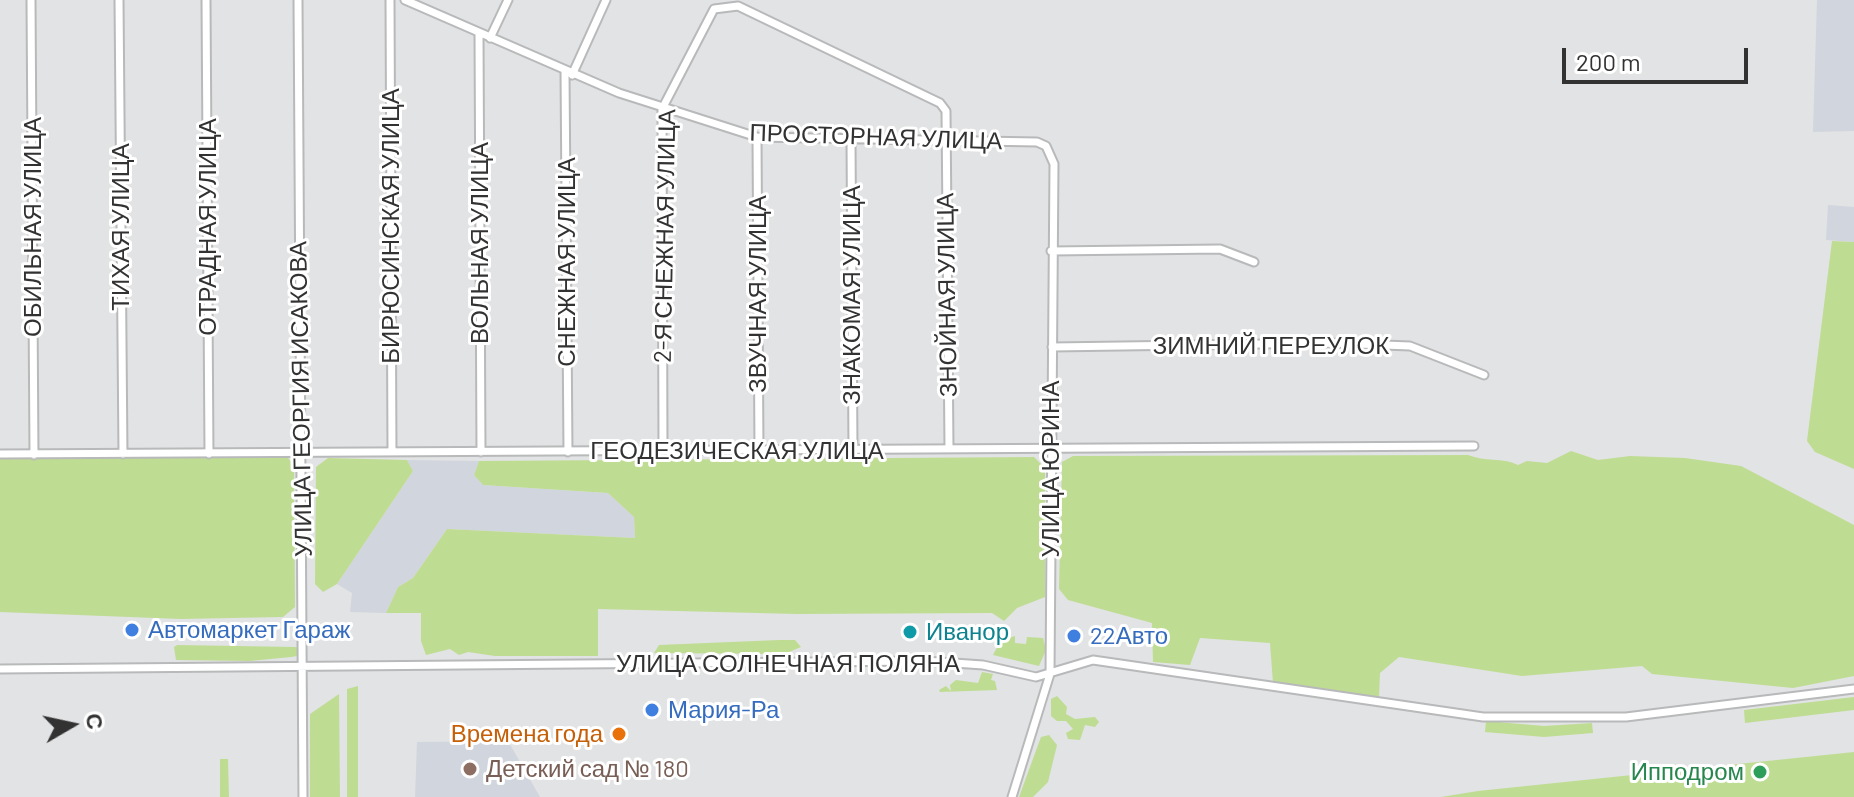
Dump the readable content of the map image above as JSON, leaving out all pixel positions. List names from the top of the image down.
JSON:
{
  "streets": {
    "street": [
      "ПРОСТОРНАЯ УЛИЦА",
      "БИРЮСИНСКАЯ УЛИЦА",
      "ОБИЛЬНАЯ УЛИЦА",
      "ТИХАЯ УЛИЦА",
      "ОТРАДНАЯ УЛИЦА",
      "2-Я СНЕЖНАЯ УЛИЦА",
      "ВОЛЬНАЯ УЛИЦА",
      "СНЕЖНАЯ УЛИЦА",
      "ЗВУЧНАЯ УЛИЦА",
      "ЗНАКОМАЯ УЛИЦА",
      "ЗНОЙНАЯ УЛИЦА",
      "ЗИМНИЙ ПЕРЕУЛОК",
      "УЛИЦА ГЕОРГИЯ ИСАКОВА",
      "ГЕОДЕЗИЧЕСКАЯ УЛИЦА",
      "УЛИЦА ЮРИНА",
      "УЛИЦА СОЛНЕЧНАЯ ПОЛЯНА"
    ]
  },
  "crossings": [
    ["ПРОСТОРНАЯ УЛИЦА", "2-Я СНЕЖНАЯ УЛИЦА"],
    ["ПРОСТОРНАЯ УЛИЦА", "ВОЛЬНАЯ УЛИЦА"],
    ["ПРОСТОРНАЯ УЛИЦА", "СНЕЖНАЯ УЛИЦА"],
    ["ПРОСТОРНАЯ УЛИЦА", "ЗВУЧНАЯ УЛИЦА"],
    ["ПРОСТОРНАЯ УЛИЦА", "ЗНАКОМАЯ УЛИЦА"],
    ["ПРОСТОРНАЯ УЛИЦА", "ЗНОЙНАЯ УЛИЦА"],
    ["ПРОСТОРНАЯ УЛИЦА", "УЛИЦА ЮРИНА"],
    ["БИРЮСИНСКАЯ УЛИЦА", "ГЕОДЕЗИЧЕСКАЯ УЛИЦА"],
    ["ОБИЛЬНАЯ УЛИЦА", "ГЕОДЕЗИЧЕСКАЯ УЛИЦА"],
    ["ТИХАЯ УЛИЦА", "ГЕОДЕЗИЧЕСКАЯ УЛИЦА"],
    ["ОТРАДНАЯ УЛИЦА", "ГЕОДЕЗИЧЕСКАЯ УЛИЦА"],
    ["2-Я СНЕЖНАЯ УЛИЦА", "ЗНОЙНАЯ УЛИЦА"],
    ["2-Я СНЕЖНАЯ УЛИЦА", "ГЕОДЕЗИЧЕСКАЯ УЛИЦА"],
    ["ВОЛЬНАЯ УЛИЦА", "ГЕОДЕЗИЧЕСКАЯ УЛИЦА"],
    ["СНЕЖНАЯ УЛИЦА", "ГЕОДЕЗИЧЕСКАЯ УЛИЦА"],
    ["ЗВУЧНАЯ УЛИЦА", "ГЕОДЕЗИЧЕСКАЯ УЛИЦА"],
    ["ЗНАКОМАЯ УЛИЦА", "ГЕОДЕЗИЧЕСКАЯ УЛИЦА"],
    ["ЗНОЙНАЯ УЛИЦА", "ГЕОДЕЗИЧЕСКАЯ УЛИЦА"],
    ["ЗИМНИЙ ПЕРЕУЛОК", "УЛИЦА ЮРИНА"],
    ["УЛИЦА ГЕОРГИЯ ИСАКОВА", "ГЕОДЕЗИЧЕСКАЯ УЛИЦА"],
    ["УЛИЦА ГЕОРГИЯ ИСАКОВА", "УЛИЦА СОЛНЕЧНАЯ ПОЛЯНА"],
    ["ГЕОДЕЗИЧЕСКАЯ УЛИЦА", "УЛИЦА ЮРИНА"],
    ["УЛИЦА ЮРИНА", "УЛИЦА СОЛНЕЧНАЯ ПОЛЯНА"]
  ],
  "places": [
    "Автомаркет Гараж",
    "Иванор",
    "22Авто",
    "Мария-Ра",
    "Времена года",
    "Детский сад № 180",
    "Ипподром"
  ],
  "scale_bar": "200 m",
  "north": "right"
}
